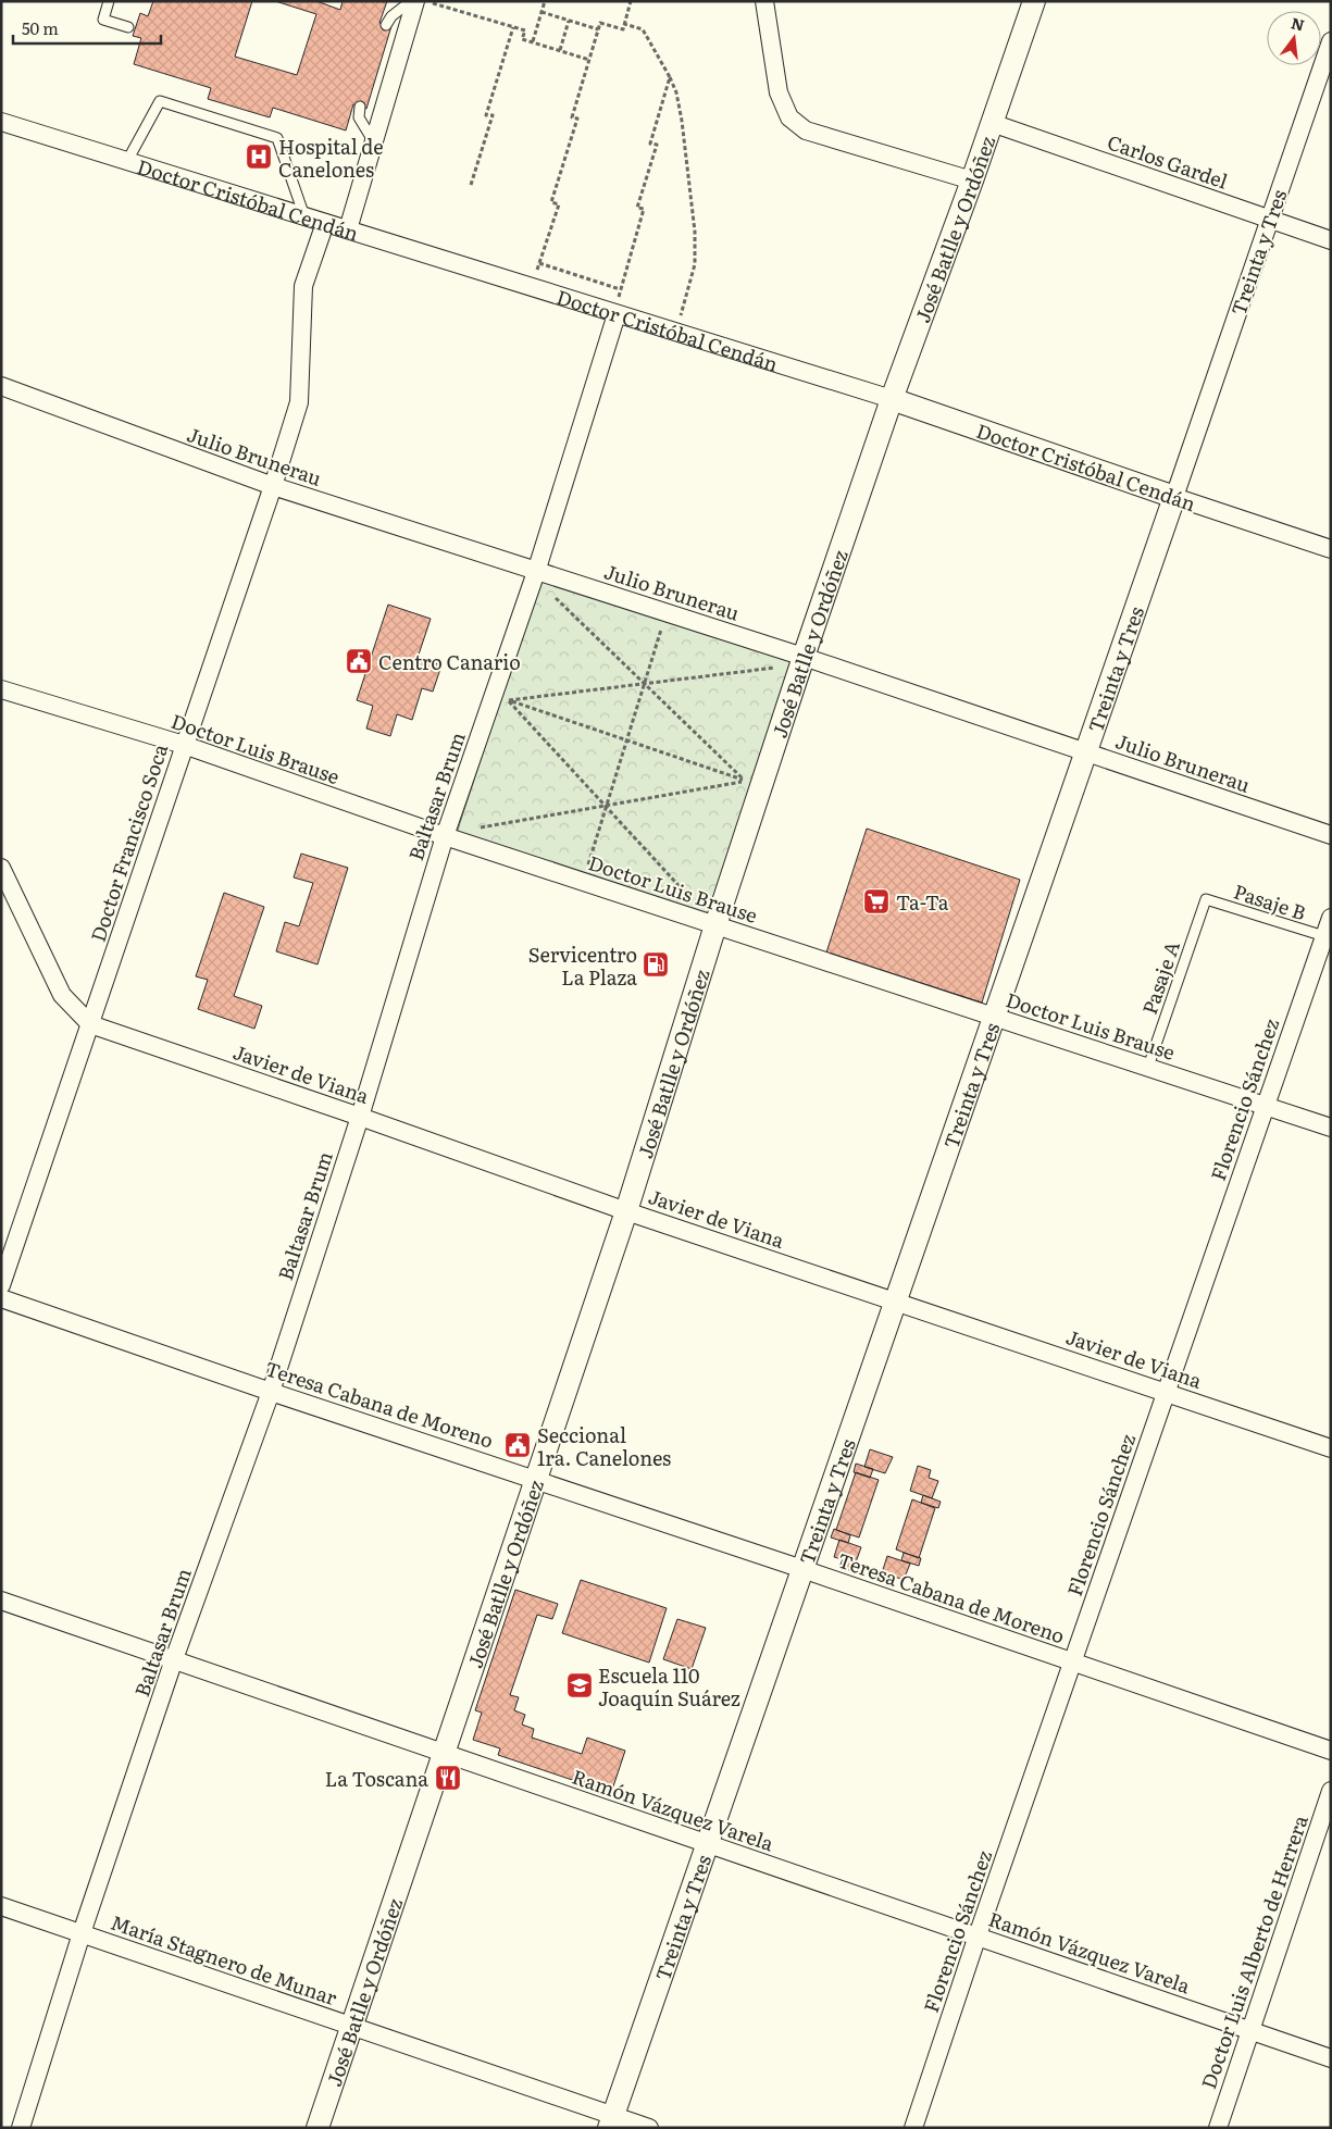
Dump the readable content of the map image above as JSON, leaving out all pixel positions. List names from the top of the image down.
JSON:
{
  "streets": {
    "street": [
      "Carlos Gardel",
      "Doctor Cristóbal Cendán",
      "José Batlle y Ordóñez",
      "Treinta y Tres",
      "Julio Brunerau",
      "Doctor Luis Brause",
      "Baltasar Brum",
      "Doctor Francisco Soca",
      "Javier de Viana",
      "Florencio Sánchez",
      "Teresa Cabana de Moreno",
      "Ramón Vázquez Varela",
      "Doctor Luis Alberto de Herrera",
      "María Stagnero de Munar"
    ],
    "lane": ["Pasaje B", "Pasaje A"]
  },
  "crossings": [
    ["Carlos Gardel", "José Batlle y Ordóñez"],
    ["Carlos Gardel", "Treinta y Tres"],
    ["Doctor Cristóbal Cendán", "José Batlle y Ordóñez"],
    ["Doctor Cristóbal Cendán", "Treinta y Tres"],
    ["Doctor Cristóbal Cendán", "Baltasar Brum"],
    ["Doctor Cristóbal Cendán", "Doctor Francisco Soca"],
    ["José Batlle y Ordóñez", "Julio Brunerau"],
    ["José Batlle y Ordóñez", "Doctor Luis Brause"],
    ["José Batlle y Ordóñez", "Javier de Viana"],
    ["José Batlle y Ordóñez", "Teresa Cabana de Moreno"],
    ["José Batlle y Ordóñez", "Ramón Vázquez Varela"],
    ["José Batlle y Ordóñez", "María Stagnero de Munar"],
    ["Treinta y Tres", "Julio Brunerau"],
    ["Treinta y Tres", "Doctor Luis Brause"],
    ["Treinta y Tres", "Javier de Viana"],
    ["Treinta y Tres", "Teresa Cabana de Moreno"],
    ["Treinta y Tres", "Ramón Vázquez Varela"],
    ["Treinta y Tres", "María Stagnero de Munar"],
    ["Julio Brunerau", "Baltasar Brum"],
    ["Julio Brunerau", "Doctor Francisco Soca"],
    ["Doctor Luis Brause", "Baltasar Brum"],
    ["Doctor Luis Brause", "Doctor Francisco Soca"],
    ["Doctor Luis Brause", "Pasaje A"],
    ["Doctor Luis Brause", "Florencio Sánchez"],
    ["Baltasar Brum", "Javier de Viana"],
    ["Baltasar Brum", "Teresa Cabana de Moreno"],
    ["Baltasar Brum", "Ramón Vázquez Varela"],
    ["Baltasar Brum", "María Stagnero de Munar"],
    ["Doctor Francisco Soca", "Javier de Viana"],
    ["Pasaje B", "Pasaje A"],
    ["Pasaje B", "Florencio Sánchez"],
    ["Javier de Viana", "Florencio Sánchez"],
    ["Florencio Sánchez", "Teresa Cabana de Moreno"],
    ["Florencio Sánchez", "Ramón Vázquez Varela"],
    ["Ramón Vázquez Varela", "Doctor Luis Alberto de Herrera"]
  ],
  "places": {
    "hospital": ["Hospital de Canelones"],
    "public building": ["Centro Canario", "Seccional 1ra. Canelones"],
    "supermarket": ["Ta-Ta"],
    "fuel station": ["Servicentro La Plaza"],
    "school or university": ["Escuela 110 Joaquín Suárez"],
    "restaurant": ["La Toscana"]
  },
  "scale_bar": "50 m",
  "north": "top"
}
